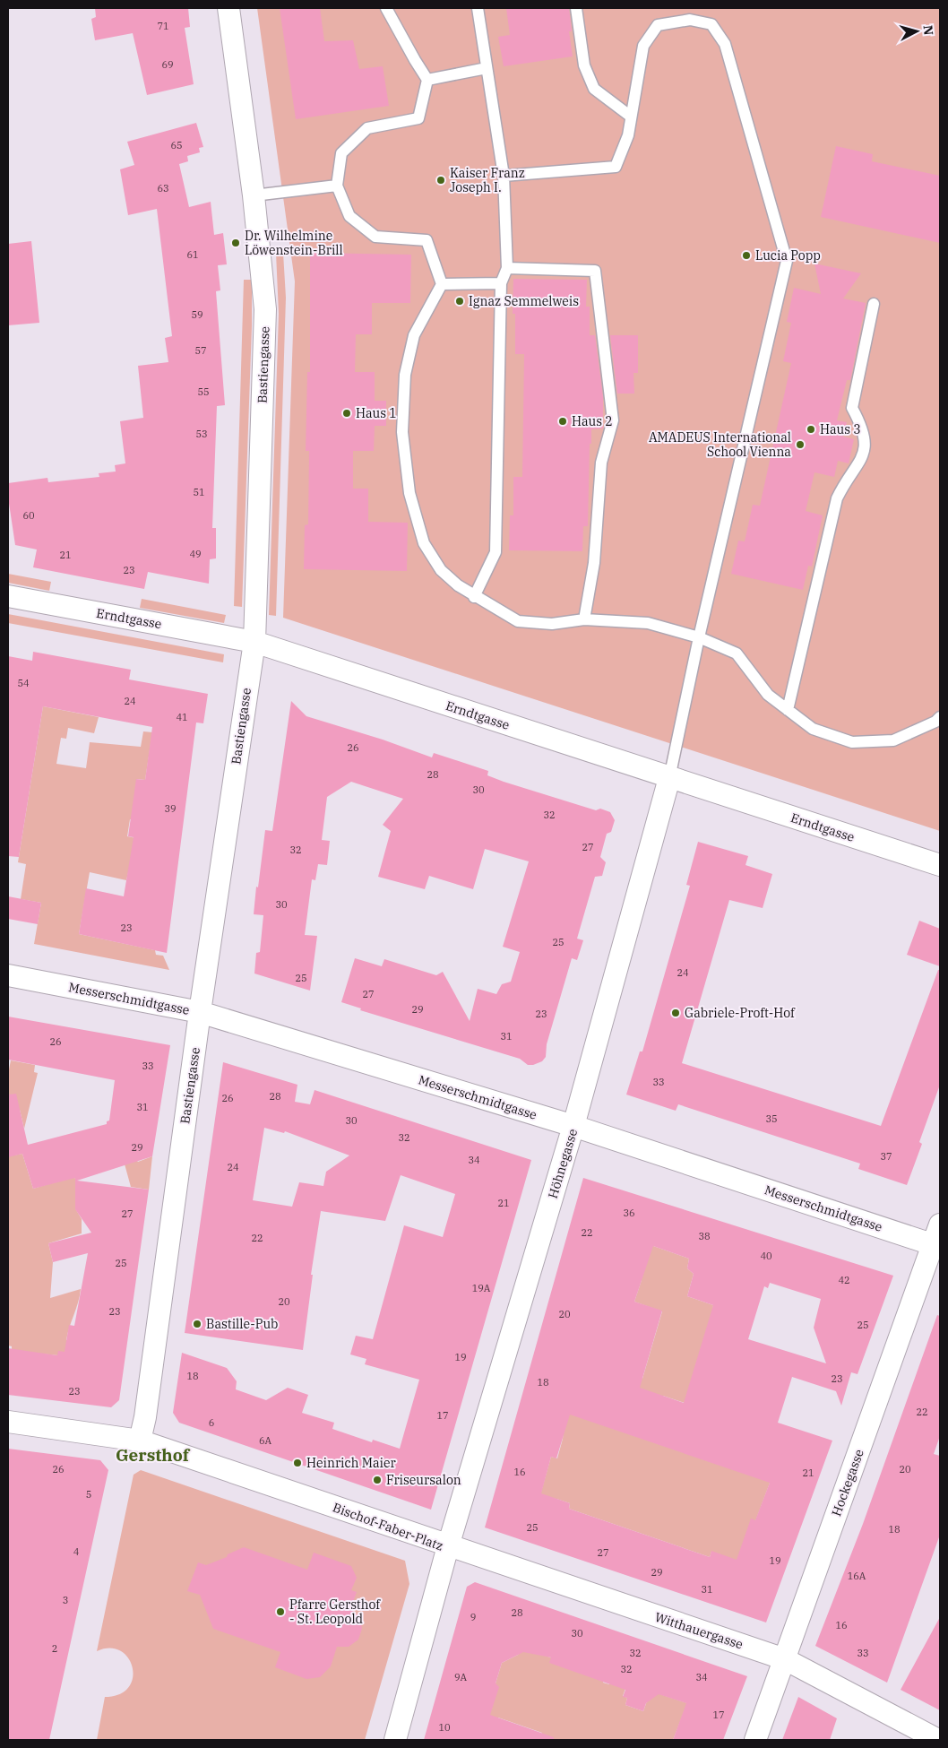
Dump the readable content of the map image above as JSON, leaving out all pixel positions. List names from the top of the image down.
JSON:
{
  "streets": {
    "street": [
      "Bastiengasse",
      "Erndtgasse",
      "Messerschmidtgasse",
      "Höhnegasse",
      "Hockegasse",
      "Bischof-Faber-Platz",
      "Witthauergasse"
    ]
  },
  "crossings": [
    ["Bastiengasse", "Erndtgasse"],
    ["Bastiengasse", "Messerschmidtgasse"],
    ["Bastiengasse", "Bischof-Faber-Platz"],
    ["Erndtgasse", "Höhnegasse"],
    ["Messerschmidtgasse", "Höhnegasse"],
    ["Messerschmidtgasse", "Hockegasse"],
    ["Höhnegasse", "Bischof-Faber-Platz"],
    ["Höhnegasse", "Witthauergasse"],
    ["Hockegasse", "Witthauergasse"],
    ["Bischof-Faber-Platz", "Witthauergasse"]
  ],
  "districts": ["Gersthof"],
  "places": [
    "Kaiser Franz Joseph I.",
    "Dr. Wilhelmine Löwenstein-Brill",
    "Lucia Popp",
    "Ignaz Semmelweis",
    "Haus 1",
    "Haus 2",
    "Haus 3",
    "AMADEUS International School Vienna",
    "Gabriele-Proft-Hof",
    "Bastille-Pub",
    "Heinrich Maier",
    "Friseursalon",
    "Pfarre Gersthof - St. Leopold"
  ],
  "house_numbers": [
    "71",
    "69",
    "65",
    "63",
    "61",
    "59",
    "57",
    "55",
    "53",
    "51",
    "60",
    "49",
    "21",
    "23",
    "54",
    "24",
    "41",
    "26",
    "28",
    "30",
    "39",
    "32",
    "27",
    "32",
    "30",
    "23",
    "25",
    "24",
    "25",
    "27",
    "29",
    "23",
    "31",
    "26",
    "33",
    "33",
    "28",
    "26",
    "31",
    "35",
    "30",
    "32",
    "29",
    "37",
    "34",
    "24",
    "21",
    "36",
    "27",
    "22",
    "38",
    "22",
    "40",
    "25",
    "42",
    "19A",
    "20",
    "23",
    "20",
    "25",
    "19",
    "18",
    "23",
    "18",
    "23",
    "22",
    "17",
    "6",
    "6A",
    "26",
    "20",
    "16",
    "21",
    "5",
    "25",
    "18",
    "4",
    "27",
    "19",
    "29",
    "16A",
    "31",
    "3",
    "28",
    "9",
    "16",
    "30",
    "2",
    "32",
    "33",
    "32",
    "9A",
    "34",
    "17",
    "10"
  ],
  "north": "right"
}
